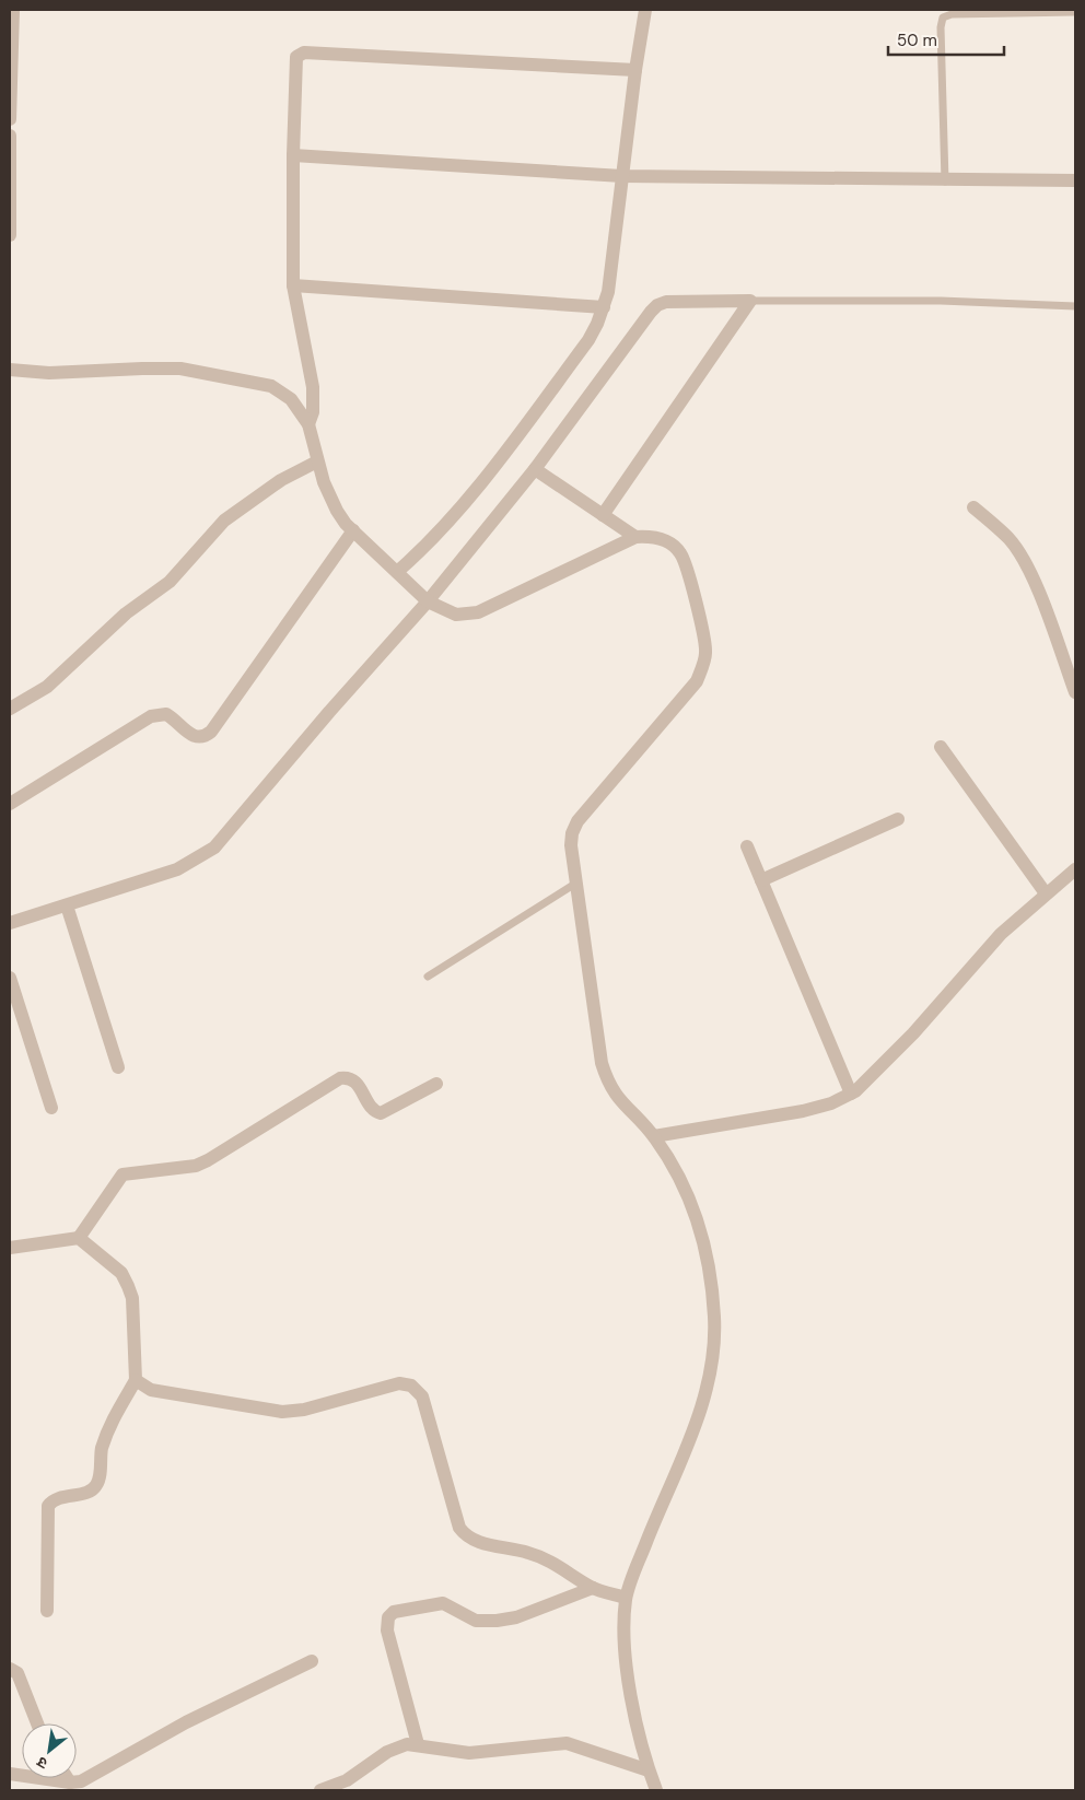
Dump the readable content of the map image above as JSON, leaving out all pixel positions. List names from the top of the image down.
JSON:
{
  "scale_bar": "50 m",
  "north": "bottom left"
}
